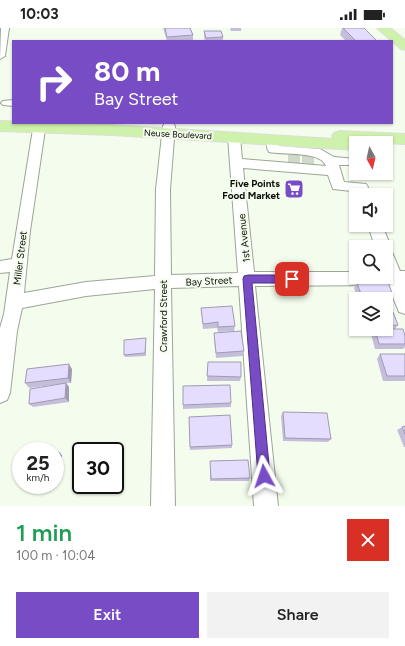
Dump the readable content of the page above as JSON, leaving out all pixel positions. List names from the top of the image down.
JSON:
{
  "streets": {
    "main road": ["Neuse Boulevard"],
    "street": [
      "1st Avenue",
      "Miller Street",
      "Bay Street",
      "Crawford Street"
    ]
  },
  "crossings": [
    ["Neuse Boulevard", "1st Avenue"],
    ["Neuse Boulevard", "Miller Street"],
    ["Neuse Boulevard", "Crawford Street"],
    ["1st Avenue", "Bay Street"],
    ["Miller Street", "Bay Street"],
    ["Bay Street", "Crawford Street"]
  ],
  "places": {
    "supermarket": ["Five Points Food Market"]
  },
  "north": "bottom",
  "page": {
    "status": "10:03",
    "turn": ["80 m", "Bay Street"],
    "speed": "25 km/h",
    "limit": "30",
    "heading": ["1 min", "100 m · 10:04"],
    "buttons": ["Exit", "Share"]
  }
}
